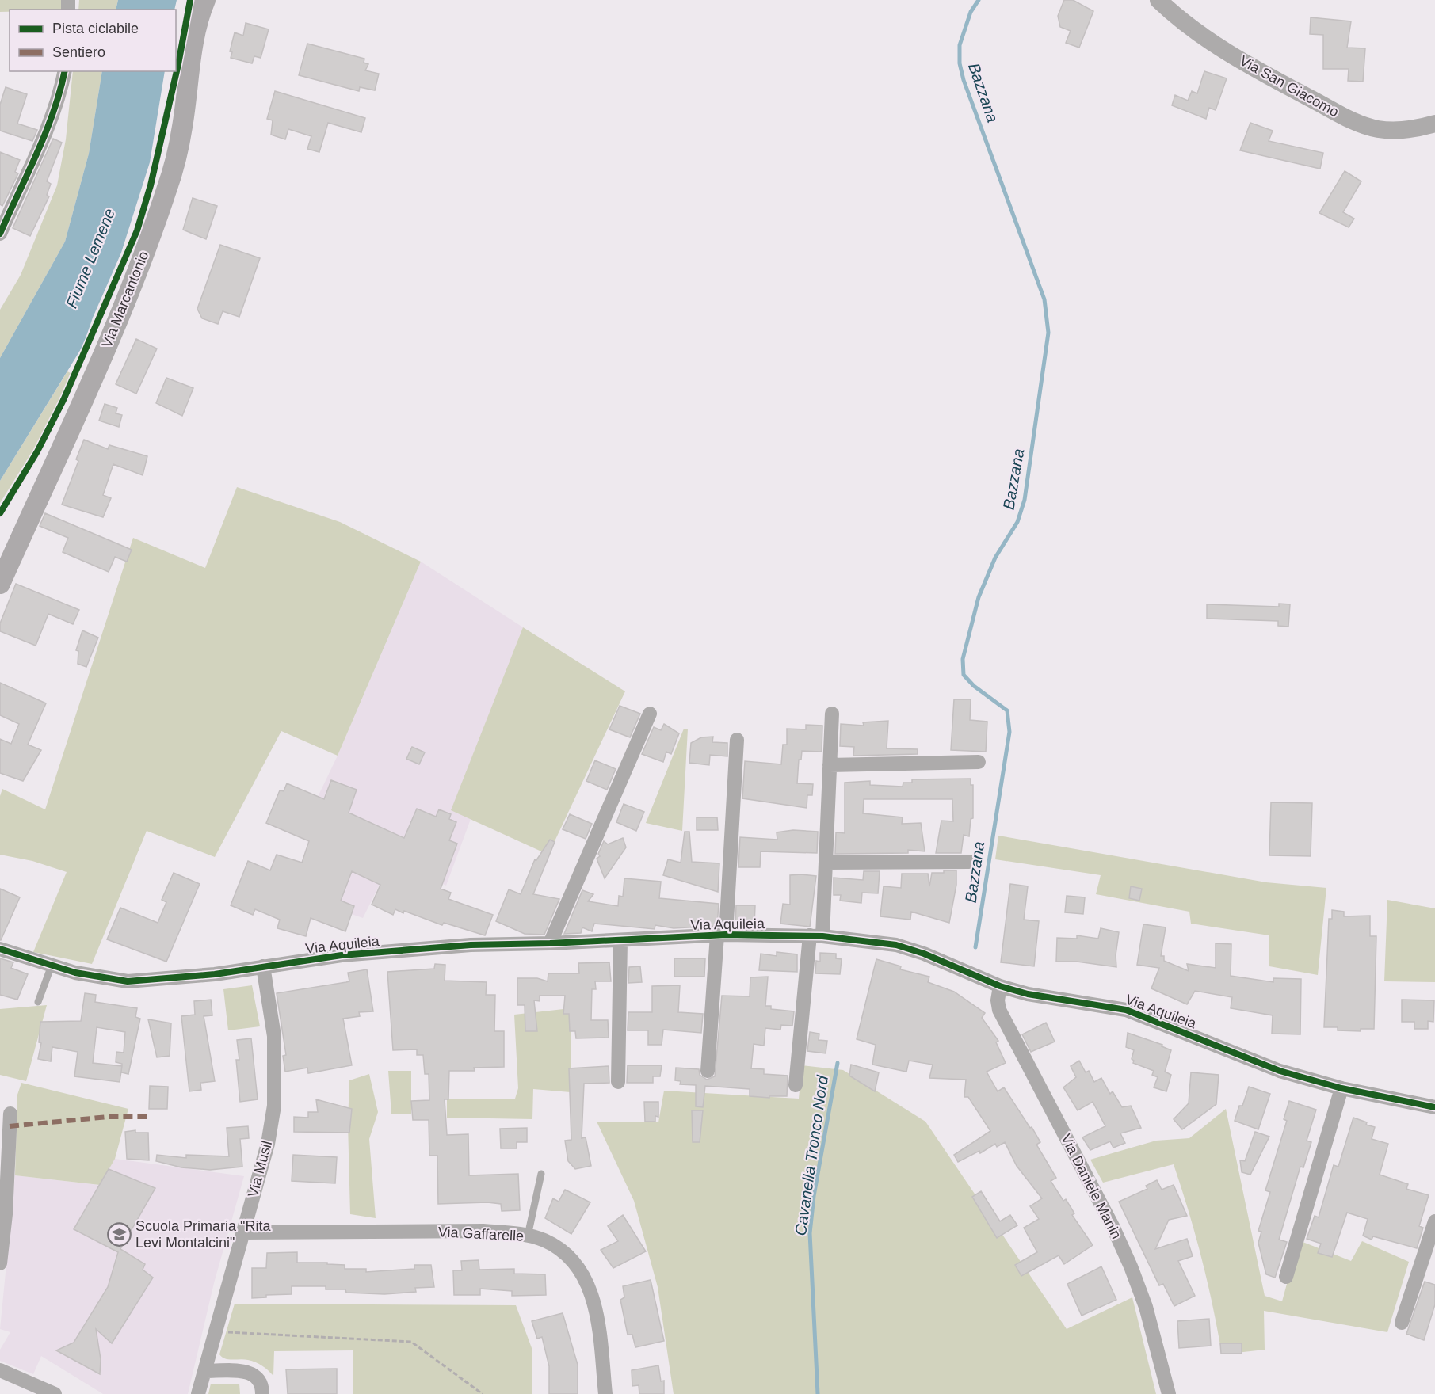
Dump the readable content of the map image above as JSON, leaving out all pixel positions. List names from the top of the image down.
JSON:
{
  "streets": {
    "main road": ["Via Marcantonio"],
    "street": [
      "Via San Giacomo",
      "Via Aquileia",
      "Via Musil",
      "Via Daniele Manin",
      "Via Gaffarelle"
    ]
  },
  "crossings": [
    ["Via Aquileia", "Via Musil"],
    ["Via Aquileia", "Via Daniele Manin"],
    ["Via Musil", "Via Gaffarelle"]
  ],
  "water": ["Bazzana", "Fiume Lemene", "Cavanella Tronco Nord"],
  "places": {
    "school or university": ["Scuola Primaria \"Rita Levi Montalcini\""]
  },
  "legend": ["Pista ciclabile", "Sentiero"]
}
